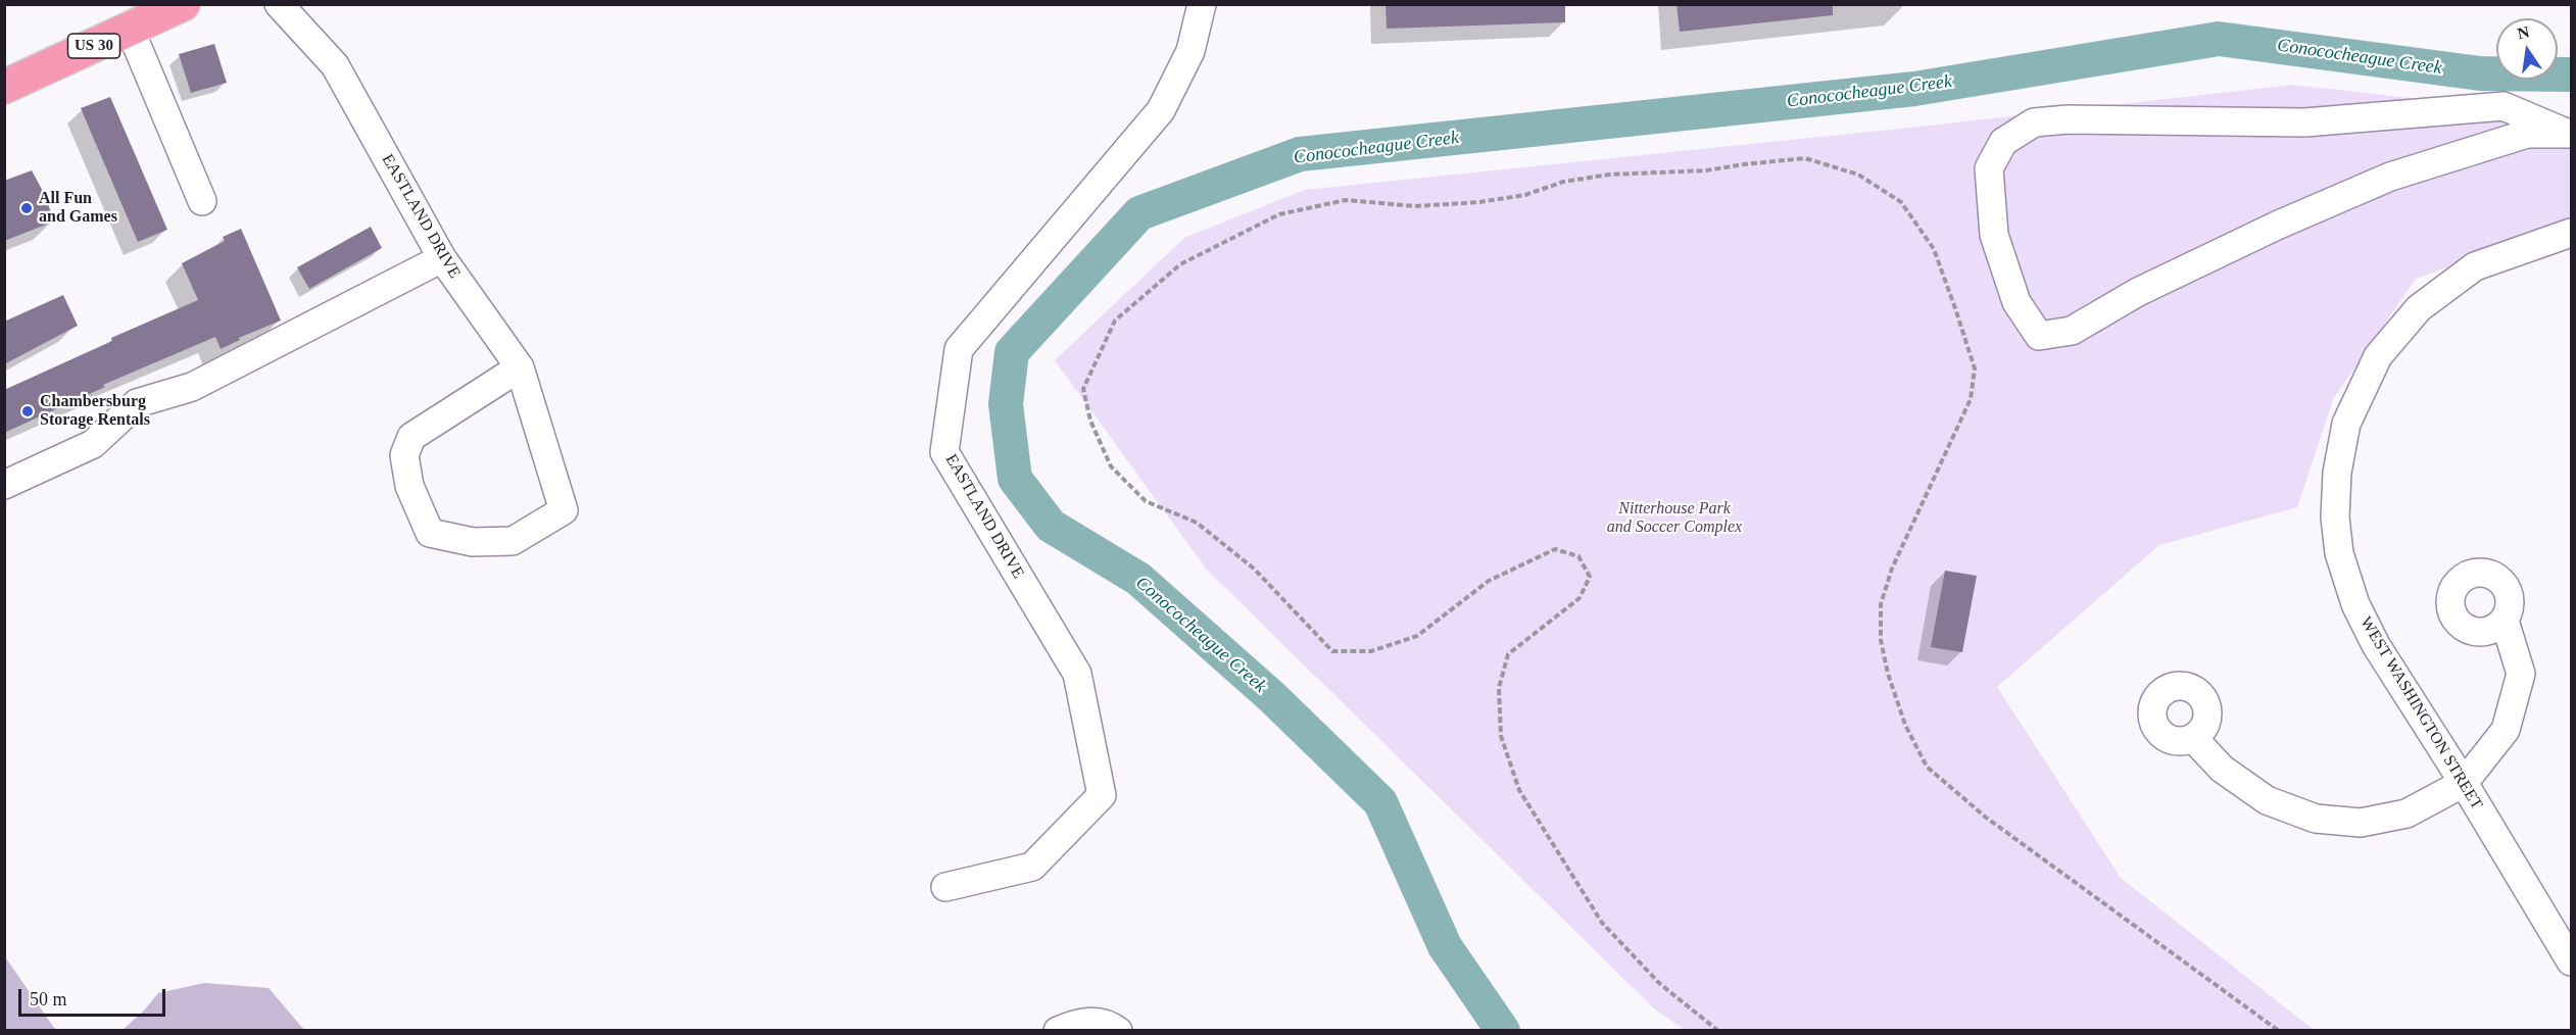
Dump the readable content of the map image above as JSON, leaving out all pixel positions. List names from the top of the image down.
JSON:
{
  "streets": {
    "highway": ["US 30"],
    "street": ["EASTLAND DRIVE", "WEST WASHINGTON STREET"]
  },
  "water": ["Conococheague Creek"],
  "parks": ["Nitterhouse Park and Soccer Complex"],
  "places": ["All Fun and Games", "Chambersburg Storage Rentals"],
  "scale_bar": "50 m",
  "north": "top"
}
